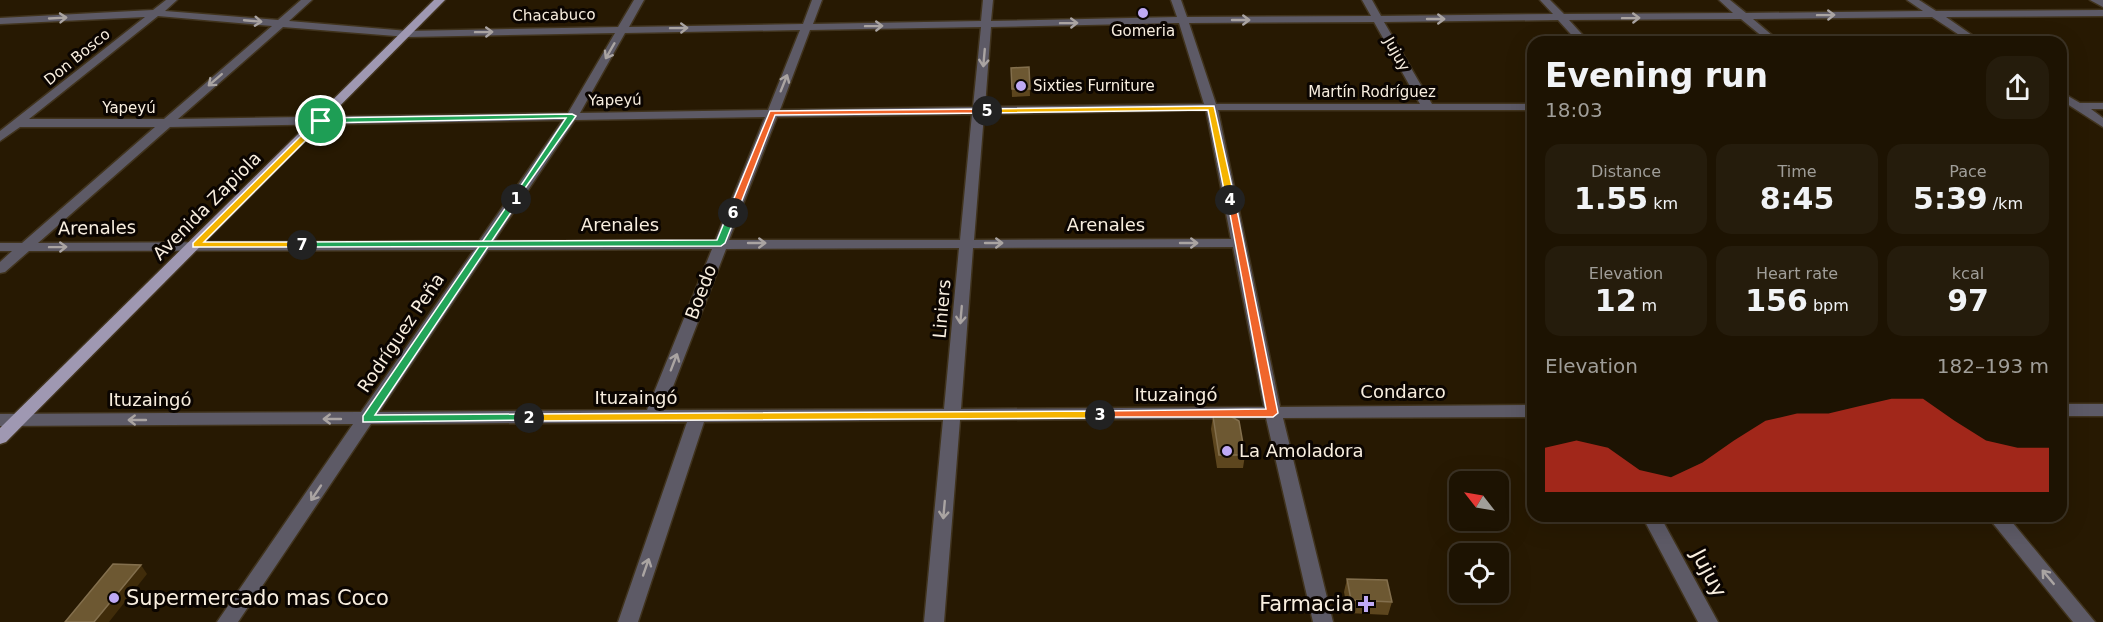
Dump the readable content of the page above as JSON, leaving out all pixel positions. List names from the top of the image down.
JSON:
{
  "streets": {
    "main road": ["Avenida Zapiola"],
    "street": [
      "Chacabuco",
      "Jujuy",
      "Don Bosco",
      "Martín Rodríguez",
      "Yapeyú",
      "Arenales",
      "Boedo",
      "Liniers",
      "Rodríguez Peña",
      "Condarco",
      "Ituzaingó"
    ]
  },
  "crossings": [
    ["Chacabuco", "Jujuy"],
    ["Chacabuco", "Don Bosco"],
    ["Chacabuco", "Avenida Zapiola"],
    ["Chacabuco", "Boedo"],
    ["Chacabuco", "Liniers"],
    ["Chacabuco", "Rodríguez Peña"],
    ["Jujuy", "Martín Rodríguez"],
    ["Don Bosco", "Yapeyú"],
    ["Martín Rodríguez", "Yapeyú"],
    ["Yapeyú", "Avenida Zapiola"],
    ["Yapeyú", "Boedo"],
    ["Yapeyú", "Liniers"],
    ["Yapeyú", "Rodríguez Peña"],
    ["Avenida Zapiola", "Arenales"],
    ["Avenida Zapiola", "Ituzaingó"],
    ["Arenales", "Boedo"],
    ["Arenales", "Liniers"],
    ["Arenales", "Rodríguez Peña"],
    ["Boedo", "Ituzaingó"],
    ["Liniers", "Ituzaingó"],
    ["Rodríguez Peña", "Ituzaingó"],
    ["Condarco", "Ituzaingó"]
  ],
  "one_way": [
    "Chacabuco",
    "Arenales",
    "Boedo",
    "Liniers",
    "Rodríguez Peña"
  ],
  "places": {
    "other": [
      "Gomeria",
      "Sixties Furniture",
      "La Amoladora",
      "Supermercado mas Coco"
    ],
    "health": ["Farmacia"]
  },
  "north": "top left",
  "page": {
    "heading": ["Evening run", "18:03"],
    "pins": [
      "5",
      "1",
      "4",
      "6",
      "7",
      "3",
      "2"
    ],
    "stats": [
      ["Distance", "1.55 km"],
      ["Time", "8:45"],
      ["Pace", "5:39 /km"],
      ["Elevation", "12 m"],
      ["Heart rate", "156 bpm"],
      ["kcal", "97"]
    ],
    "chart": ["Elevation", "182–193 m"]
  }
}
